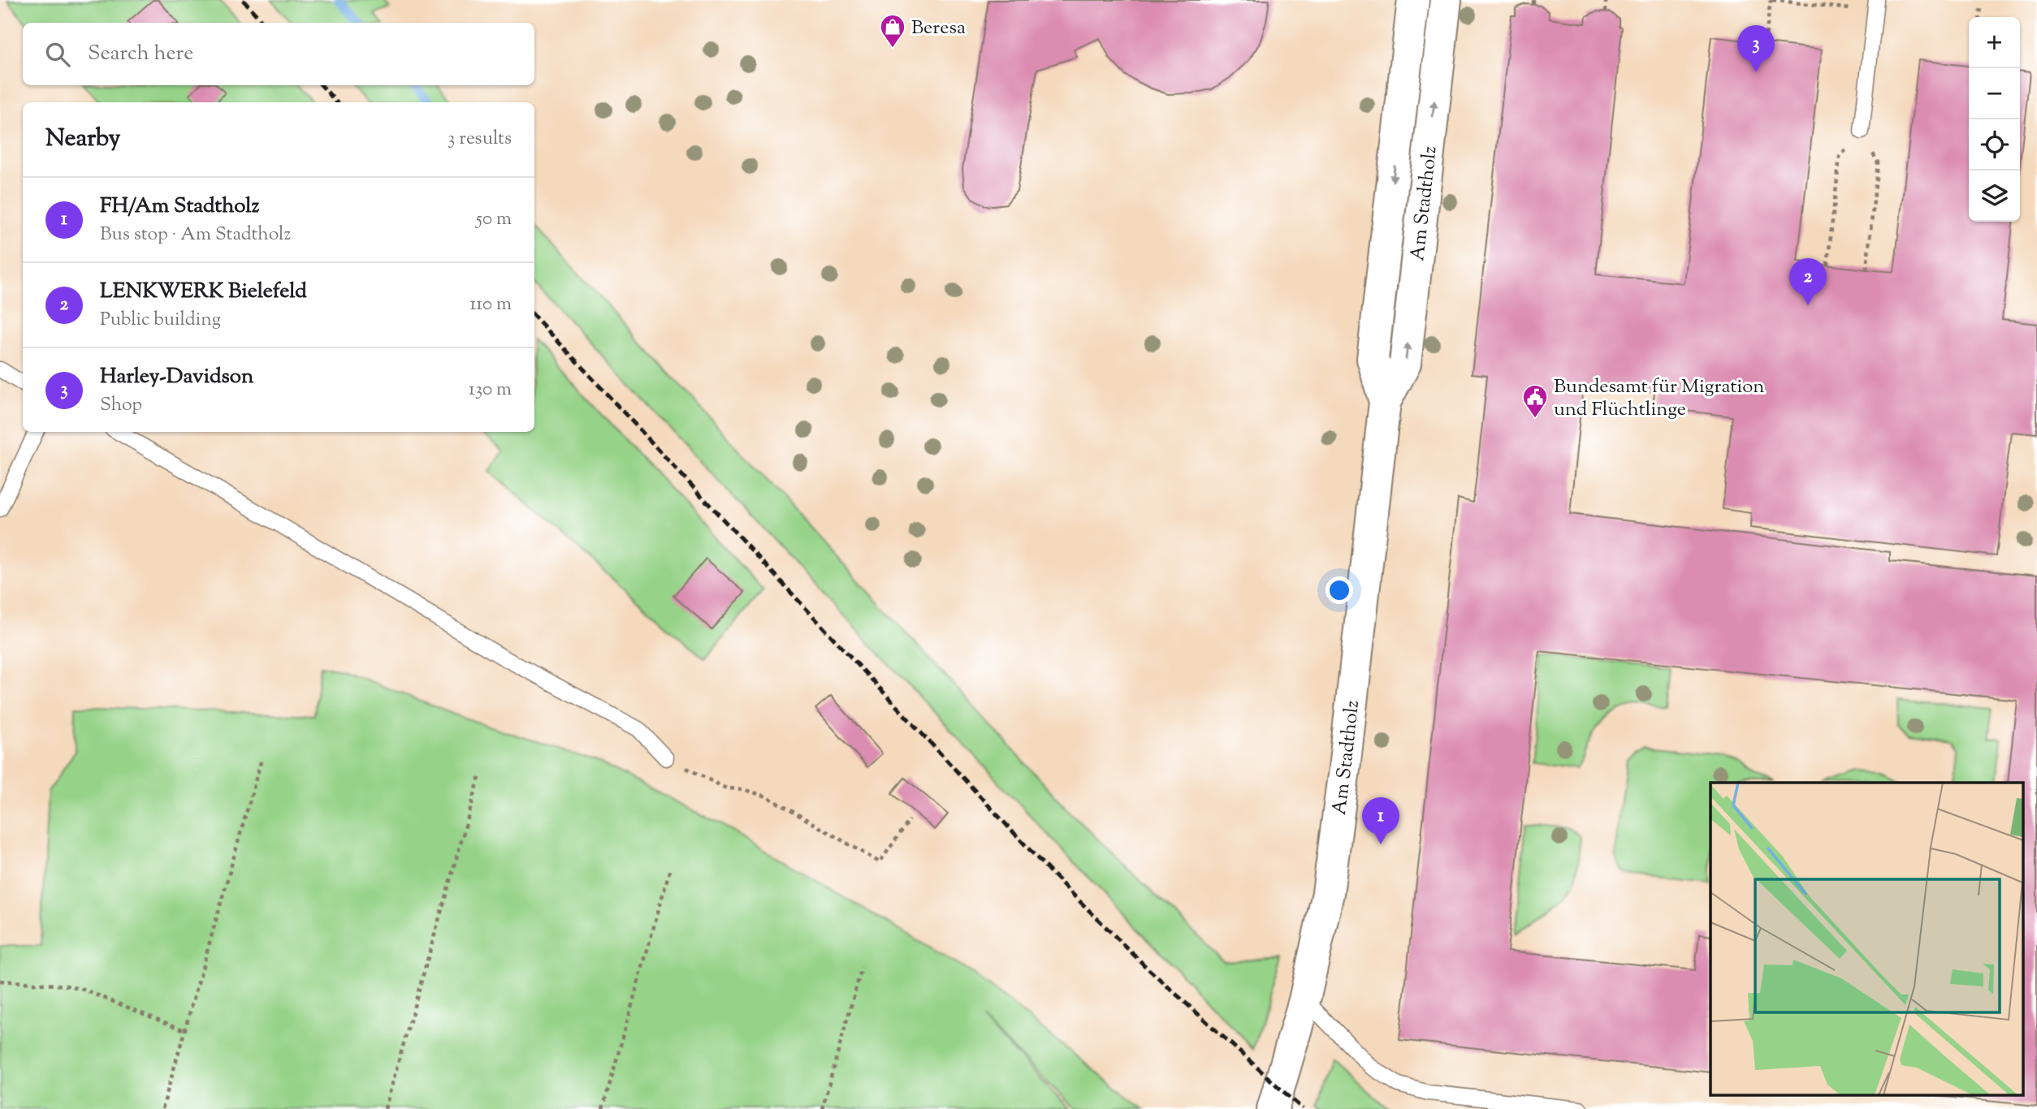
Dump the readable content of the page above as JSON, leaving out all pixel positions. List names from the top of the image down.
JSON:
{
  "streets": {
    "main road": ["Am Stadtholz"]
  },
  "places": {
    "shop": ["Beresa"],
    "public building": ["Bundesamt für Migration und Flüchtlinge"]
  },
  "page": {
    "map_buttons": ["+", "−"],
    "search": "Search here",
    "pins": ["3", "2", "1"],
    "heading": ["Nearby", "3 results"],
    "list": [
      {
        "mark": "1",
        "name": "FH/Am Stadtholz",
        "note": "Bus stop · Am Stadtholz",
        "value": "50 m"
      },
      {
        "mark": "2",
        "name": "LENKWERK Bielefeld",
        "note": "Public building",
        "value": "110 m"
      },
      {
        "mark": "3",
        "name": "Harley-Davidson",
        "note": "Shop",
        "value": "130 m"
      }
    ]
  }
}
